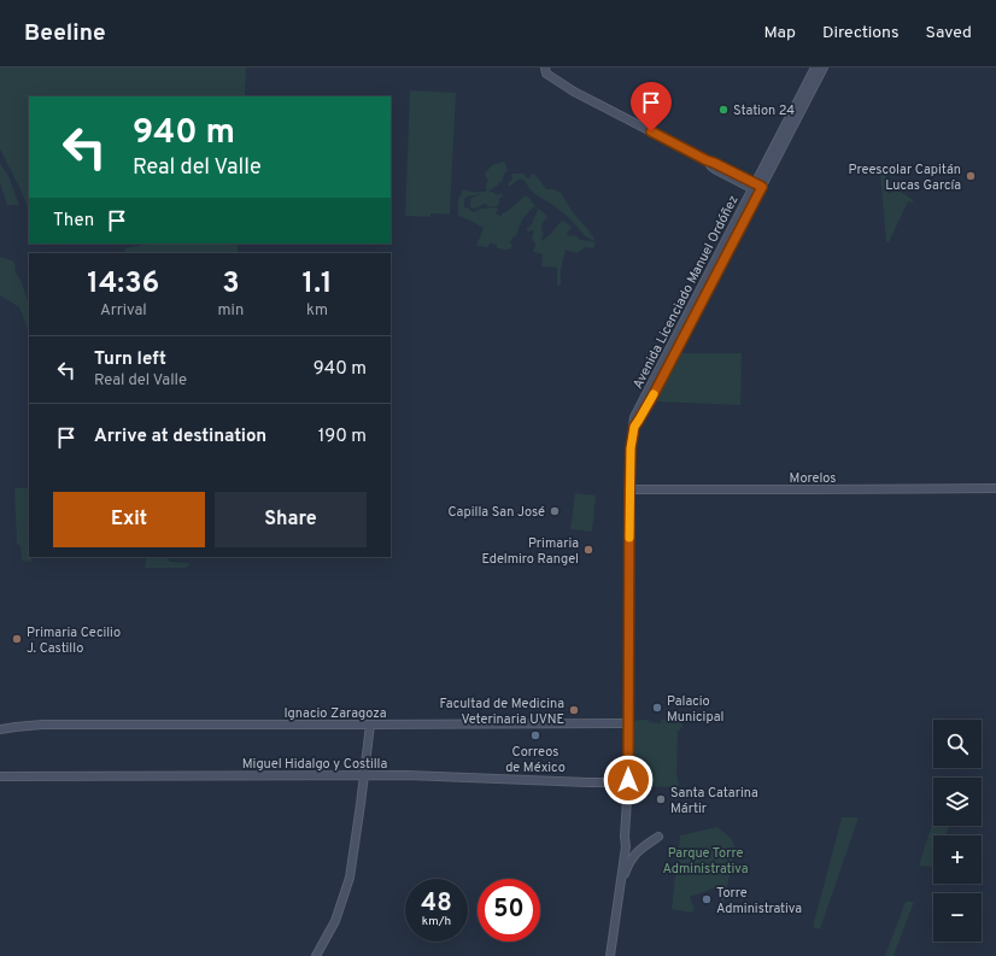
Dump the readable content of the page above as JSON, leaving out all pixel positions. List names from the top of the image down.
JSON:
{
  "streets": {
    "main road": [
      "Avenida Licenciado Manuel Ordóñez",
      "Morelos",
      "Ignacio Zaragoza",
      "Miguel Hidalgo y Costilla"
    ]
  },
  "crossings": [
    ["Avenida Licenciado Manuel Ordóñez", "Morelos"],
    ["Avenida Licenciado Manuel Ordóñez", "Ignacio Zaragoza"],
    ["Avenida Licenciado Manuel Ordóñez", "Miguel Hidalgo y Costilla"]
  ],
  "parks": ["Parque Torre Administrativa"],
  "places": [
    "Station 24",
    "Preescolar Capitán Lucas García",
    "Capilla San José",
    "Primaria Edelmiro Rangel",
    "Primaria Cecilio J. Castillo",
    "Palacio Municipal",
    "Facultad de Medicina Veterinaria UVNE",
    "Correos de México",
    "Santa Catarina Mártir",
    "Torre Administrativa"
  ],
  "page": {
    "header": "Beeline",
    "nav": ["Map", "Directions", "Saved"],
    "turn": ["940 m", "Real del Valle"],
    "then": "Then",
    "eta": [
      "14:36",
      "Arrival",
      "3",
      "min",
      "1.1",
      "km"
    ],
    "list": [
      {
        "name": "Turn left",
        "note": "Real del Valle",
        "value": "940 m"
      },
      {
        "name": "Arrive at destination",
        "value": "190 m"
      }
    ],
    "buttons": ["Exit", "Share"],
    "map_buttons": ["+", "−"],
    "speed": "48 km/h",
    "limit": "50"
  }
}
